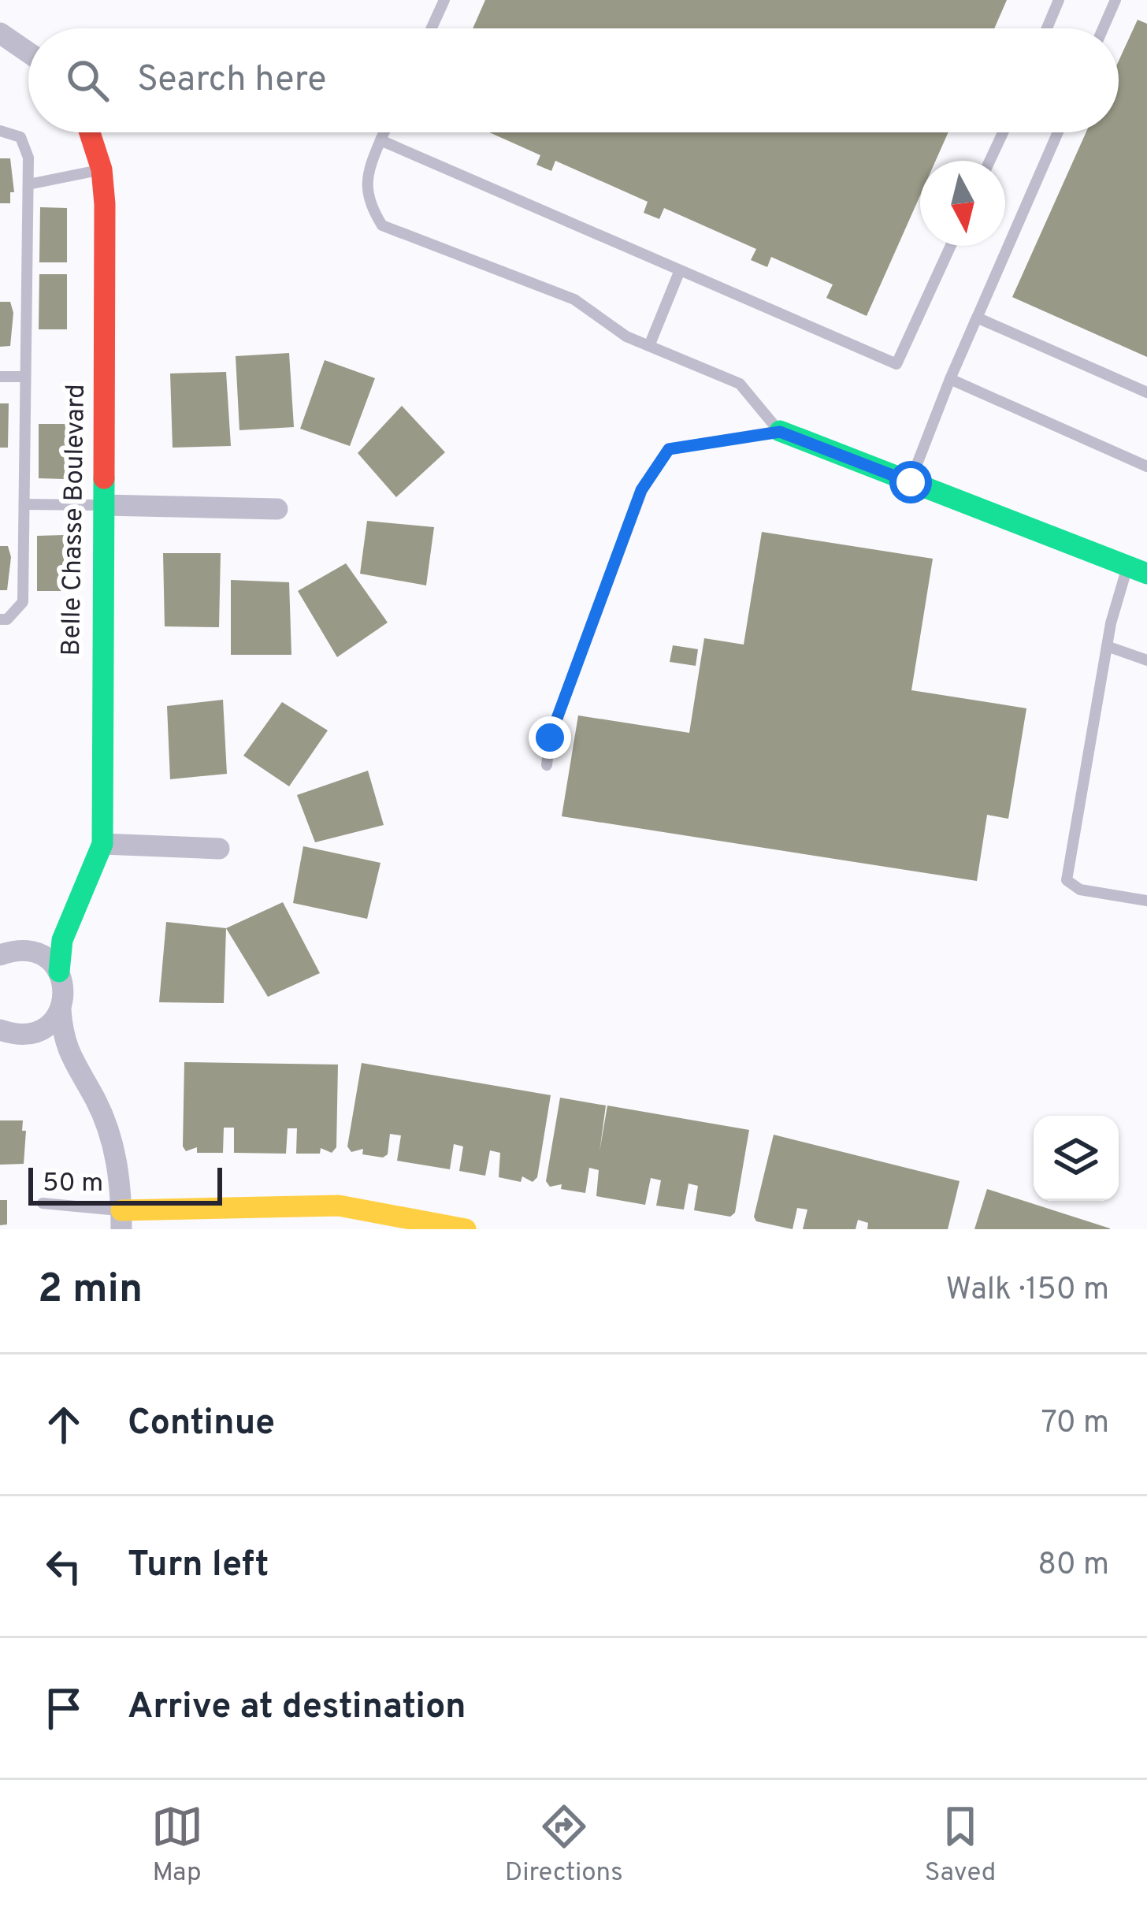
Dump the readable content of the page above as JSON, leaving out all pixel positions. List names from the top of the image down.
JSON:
{
  "streets": {
    "street": ["Belle Chasse Boulevard"]
  },
  "scale_bar": "50 m",
  "north": "bottom",
  "page": {
    "search": "Search here",
    "scale": "50 m",
    "heading": ["2 min", "Walk · 150 m"],
    "list": [
      ["Continue", "70 m"],
      ["Turn left", "80 m"],
      "Arrive at destination"
    ],
    "nav": ["Map", "Directions", "Saved"]
  }
}
